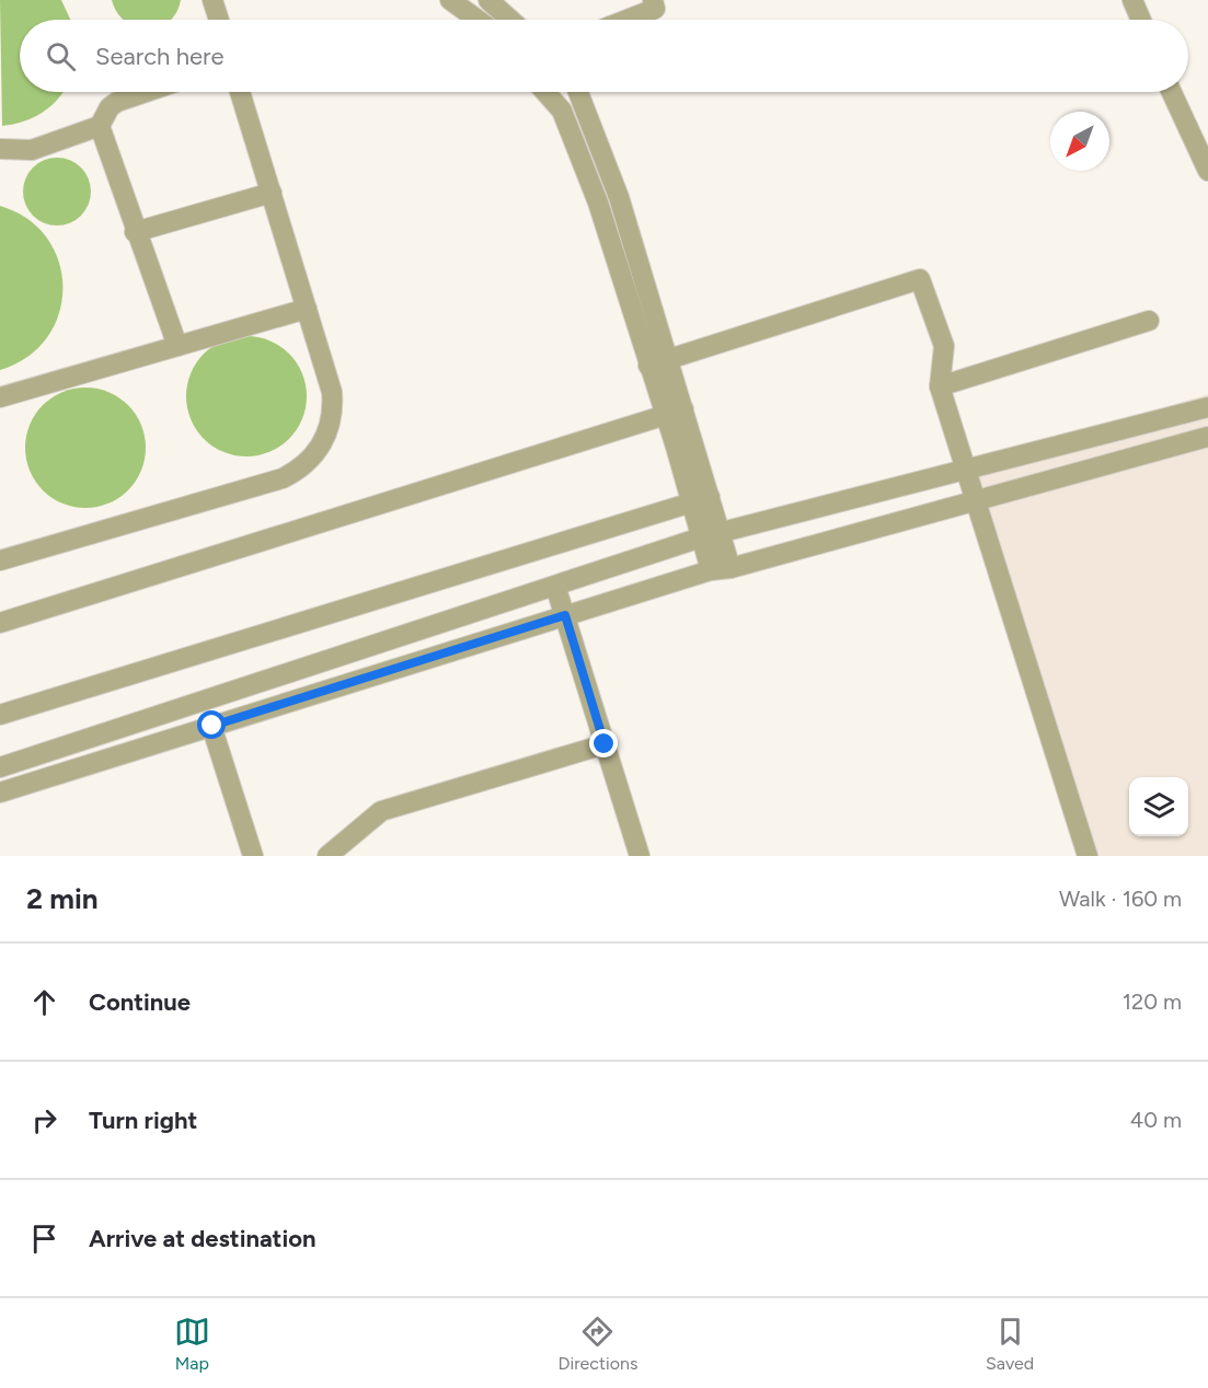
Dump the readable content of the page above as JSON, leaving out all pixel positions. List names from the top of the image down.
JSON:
{
  "north": "bottom left",
  "page": {
    "search": "Search here",
    "heading": ["2 min", "Walk · 160 m"],
    "list": [
      ["Continue", "120 m"],
      ["Turn right", "40 m"],
      "Arrive at destination"
    ],
    "nav": ["Map", "Directions", "Saved"]
  }
}
